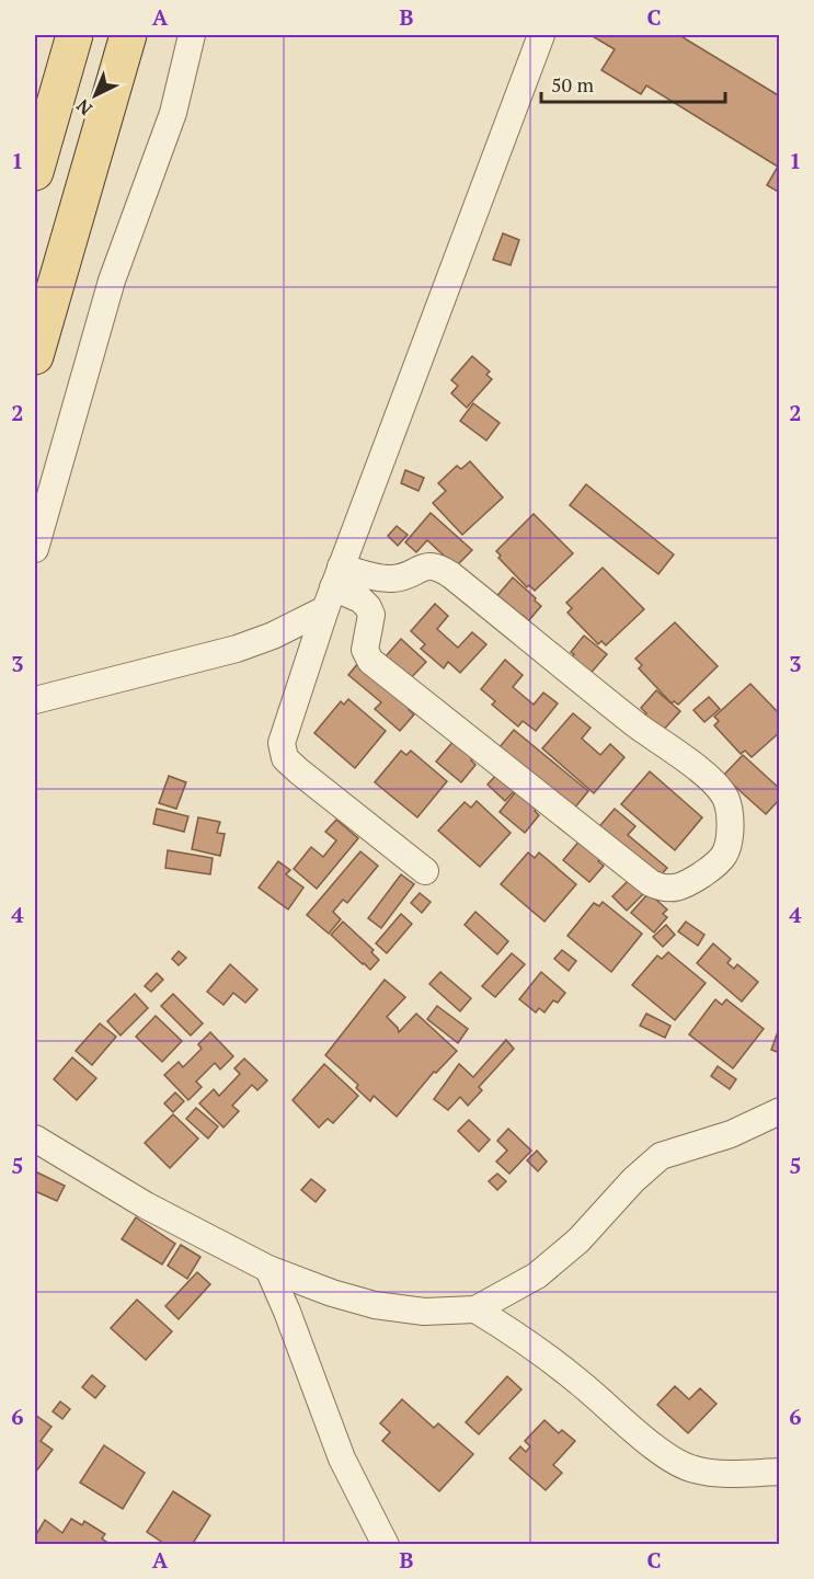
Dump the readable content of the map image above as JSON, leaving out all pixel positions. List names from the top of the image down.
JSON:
{
  "scale_bar": "50 m",
  "north": "bottom left",
  "grid": {
    "columns": ["A", "B", "C"],
    "rows": [
      "1",
      "2",
      "3",
      "4",
      "5",
      "6"
    ]
  }
}
